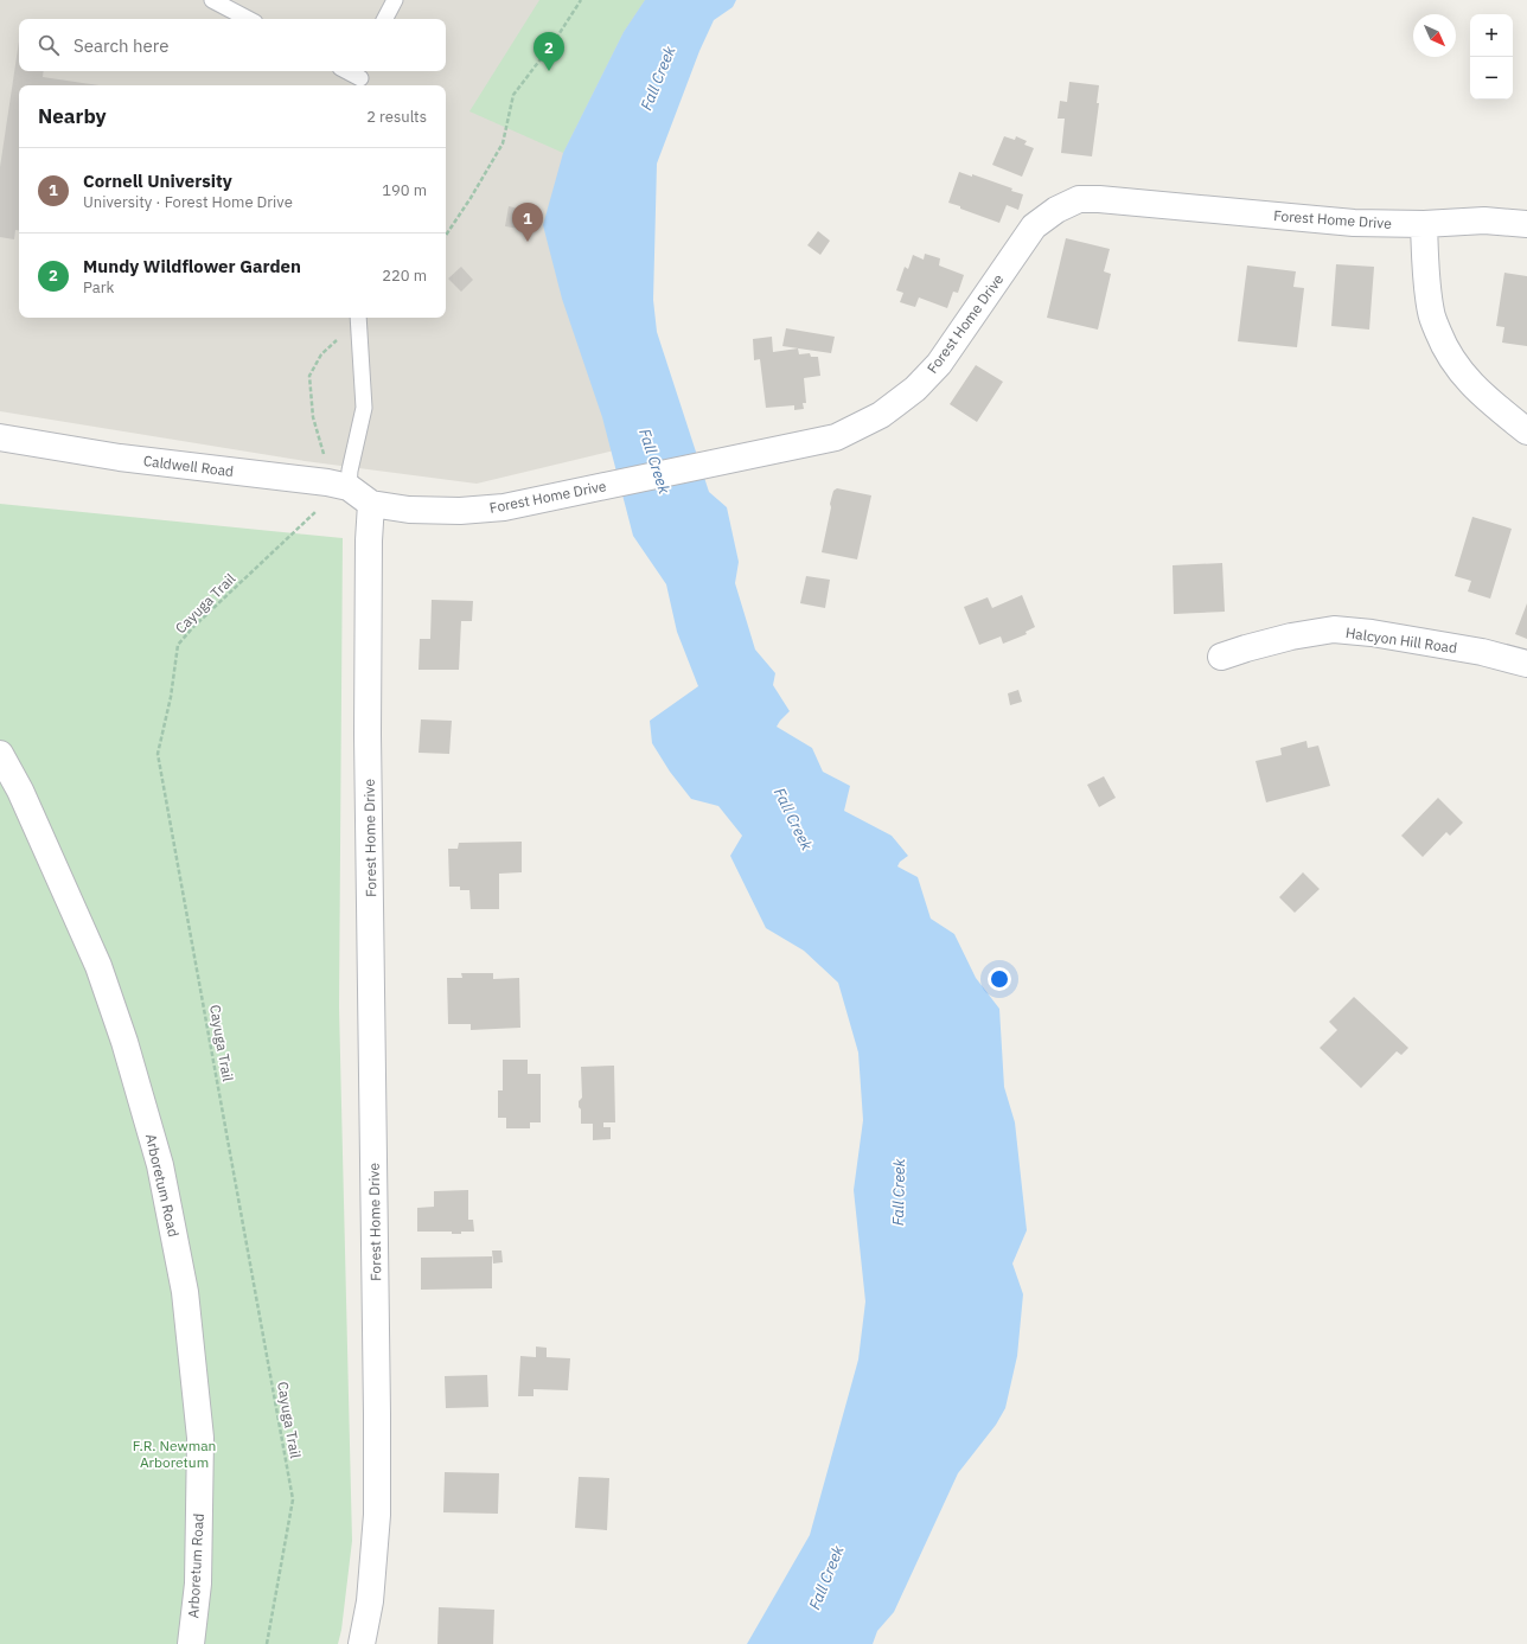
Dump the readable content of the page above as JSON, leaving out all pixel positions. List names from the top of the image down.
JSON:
{
  "streets": {
    "street": [
      "Forest Home Drive",
      "Caldwell Road",
      "Halcyon Hill Road",
      "Arboretum Road"
    ],
    "path": ["Cayuga Trail"]
  },
  "crossings": [
    ["Forest Home Drive", "Caldwell Road"]
  ],
  "water": ["Fall Creek"],
  "parks": ["F.R. Newman Arboretum"],
  "north": "bottom right",
  "page": {
    "map_buttons": ["+", "−"],
    "search": "Search here",
    "pins": ["2", "1"],
    "heading": ["Nearby", "2 results"],
    "list": [
      {
        "mark": "1",
        "name": "Cornell University",
        "note": "University · Forest Home Drive",
        "value": "190 m"
      },
      {
        "mark": "2",
        "name": "Mundy Wildflower Garden",
        "note": "Park",
        "value": "220 m"
      }
    ]
  }
}
